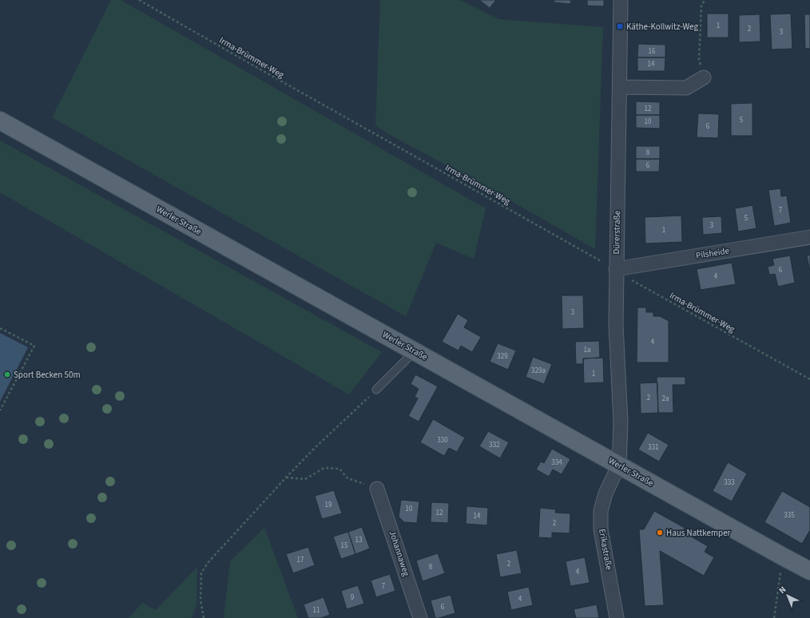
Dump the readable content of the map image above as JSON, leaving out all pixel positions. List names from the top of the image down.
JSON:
{
  "streets": {
    "main road": ["Werler Straße"],
    "street": [
      "Dürerstraße",
      "Pilsheide",
      "Erikastraße",
      "Johannaweg"
    ],
    "path": ["Irma-Brümmer-Weg"]
  },
  "crossings": [
    ["Irma-Brümmer-Weg", "Dürerstraße"],
    ["Irma-Brümmer-Weg", "Pilsheide"],
    ["Werler Straße", "Dürerstraße"],
    ["Werler Straße", "Erikastraße"],
    ["Dürerstraße", "Pilsheide"],
    ["Dürerstraße", "Erikastraße"]
  ],
  "places": {
    "transit": ["Käthe-Kollwitz-Weg"],
    "other": ["Sport Becken 50m", "Haus Nattkemper"]
  },
  "house_numbers": [
    "1",
    "2",
    "3",
    "16",
    "14",
    "12",
    "5",
    "10",
    "6",
    "8",
    "6",
    "7",
    "5",
    "3",
    "1",
    "6",
    "4",
    "3",
    "4",
    "1a",
    "329",
    "329a",
    "1",
    "2",
    "2a",
    "330",
    "332",
    "331",
    "334",
    "333",
    "19",
    "10",
    "12",
    "335",
    "14",
    "2",
    "13",
    "15",
    "17",
    "2",
    "8",
    "4",
    "7",
    "9",
    "4",
    "6",
    "11"
  ],
  "north": "top left"
}
